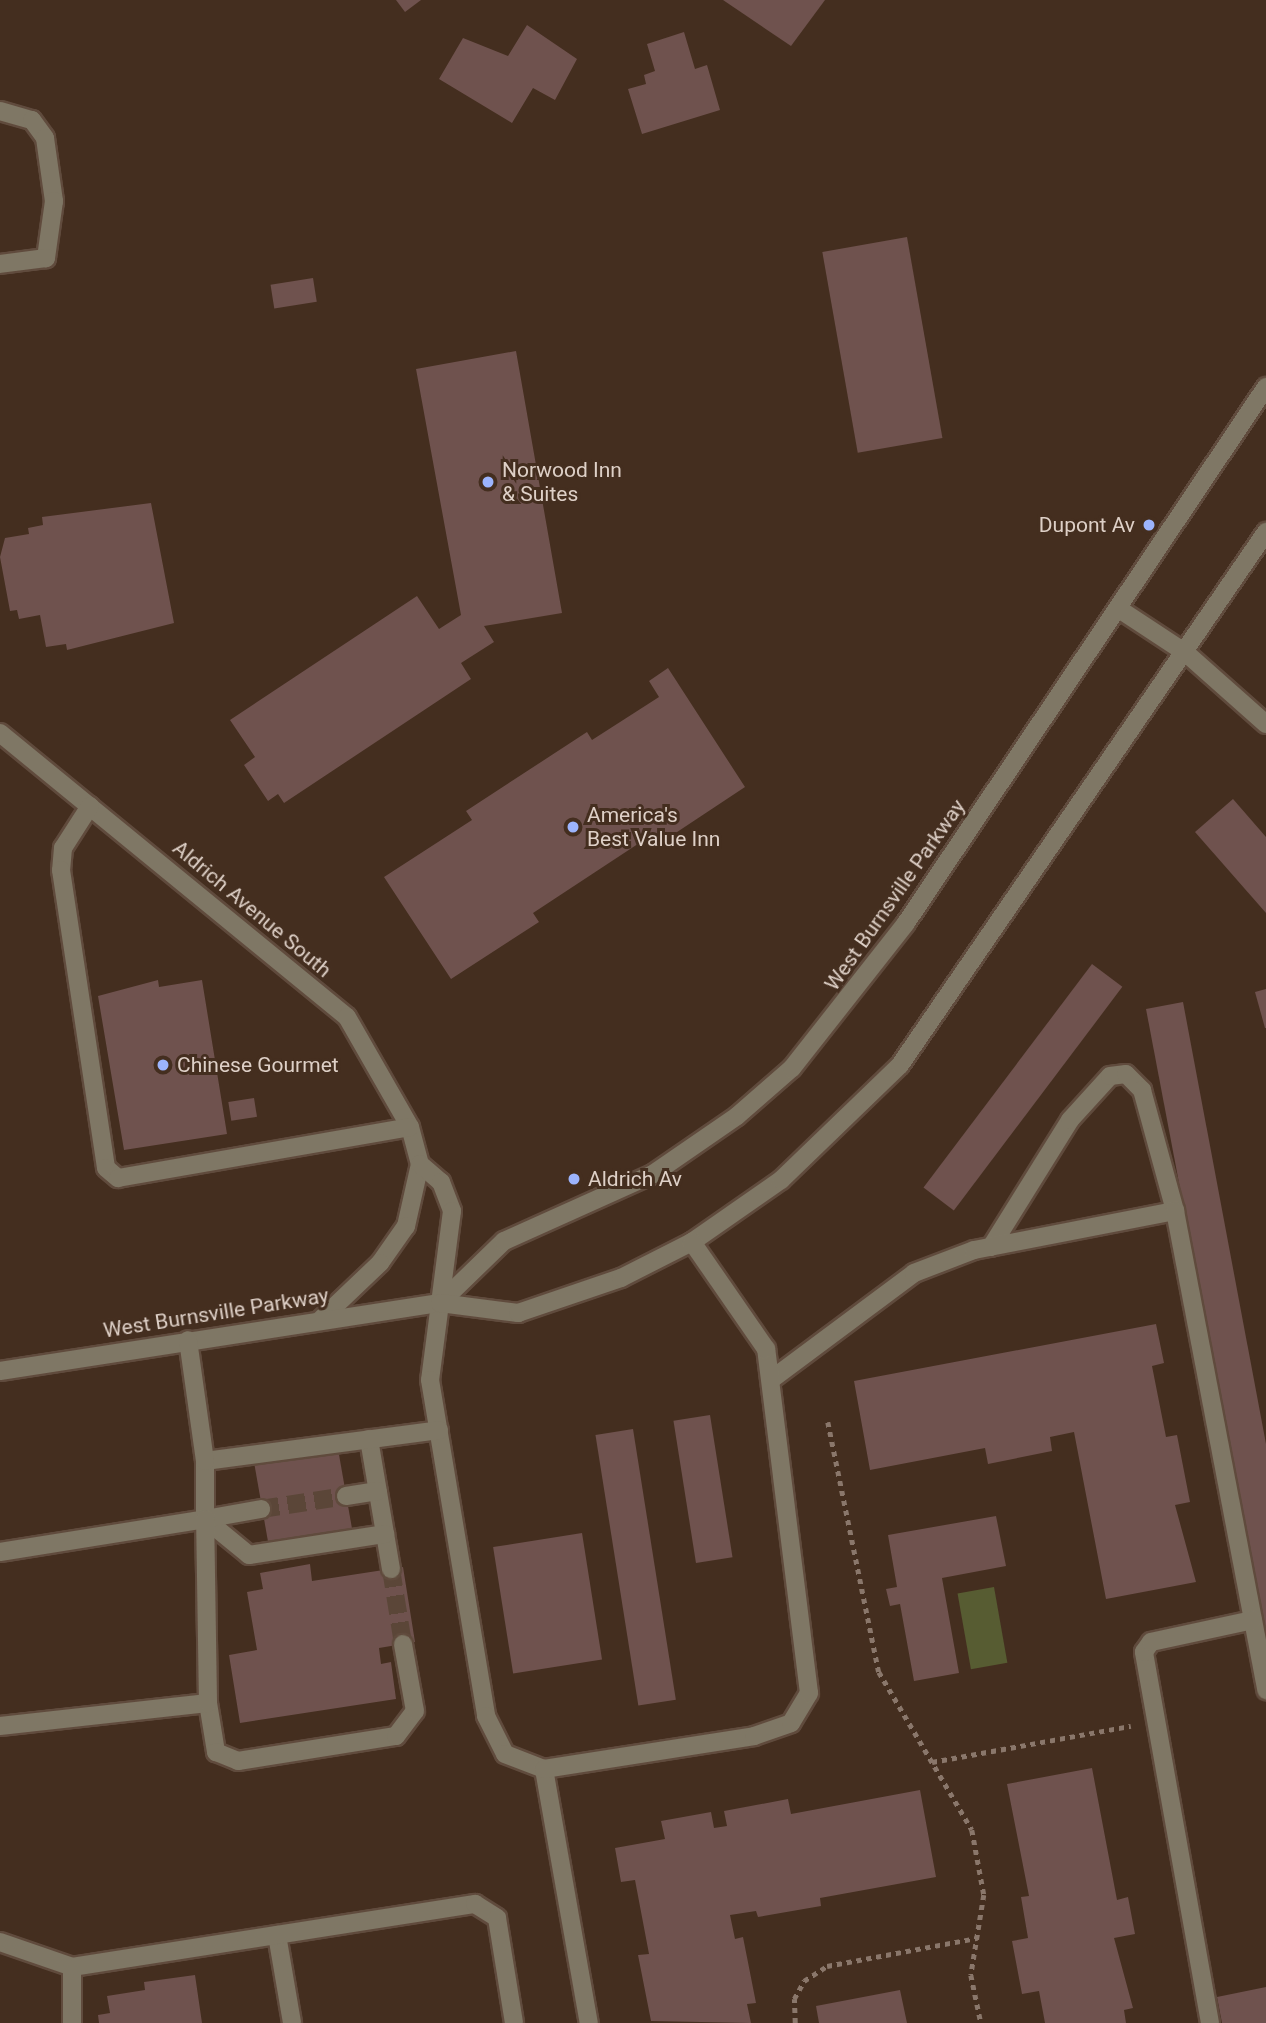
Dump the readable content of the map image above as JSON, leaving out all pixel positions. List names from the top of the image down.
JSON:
{
  "streets": {
    "street": ["West Burnsville Parkway", "Aldrich Avenue South"]
  },
  "crossings": [
    ["West Burnsville Parkway", "Aldrich Avenue South"]
  ],
  "places": [
    "Norwood Inn & Suites",
    "Dupont Av",
    "America's Best Value Inn",
    "Chinese Gourmet",
    "Aldrich Av"
  ]
}
